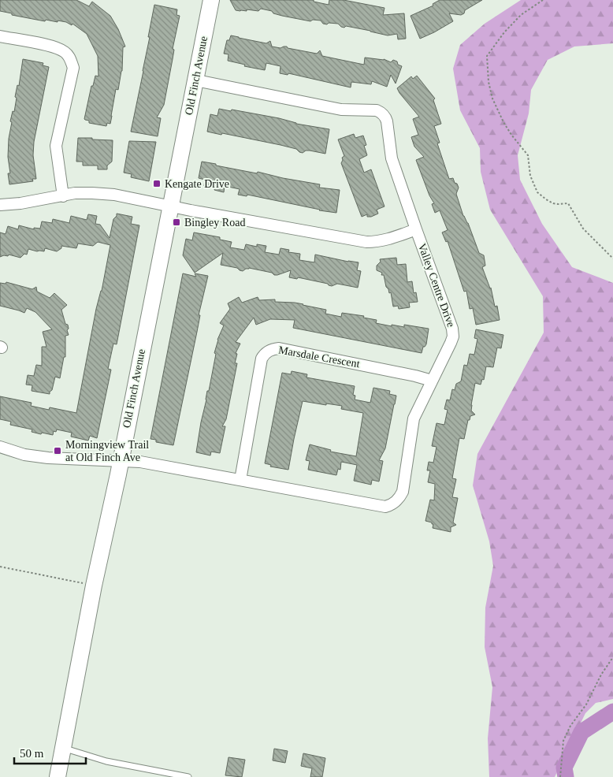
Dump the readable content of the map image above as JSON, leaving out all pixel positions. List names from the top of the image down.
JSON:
{
  "streets": {
    "street": ["Old Finch Avenue", "Valley Centre Drive", "Marsdale Crescent"]
  },
  "crossings": [
    ["Old Finch Avenue", "Valley Centre Drive"],
    ["Valley Centre Drive", "Marsdale Crescent"]
  ],
  "places": {
    "transit": ["Kengate Drive", "Bingley Road", "Morningview Trail at Old Finch Ave"]
  },
  "scale_bar": "50 m"
}
